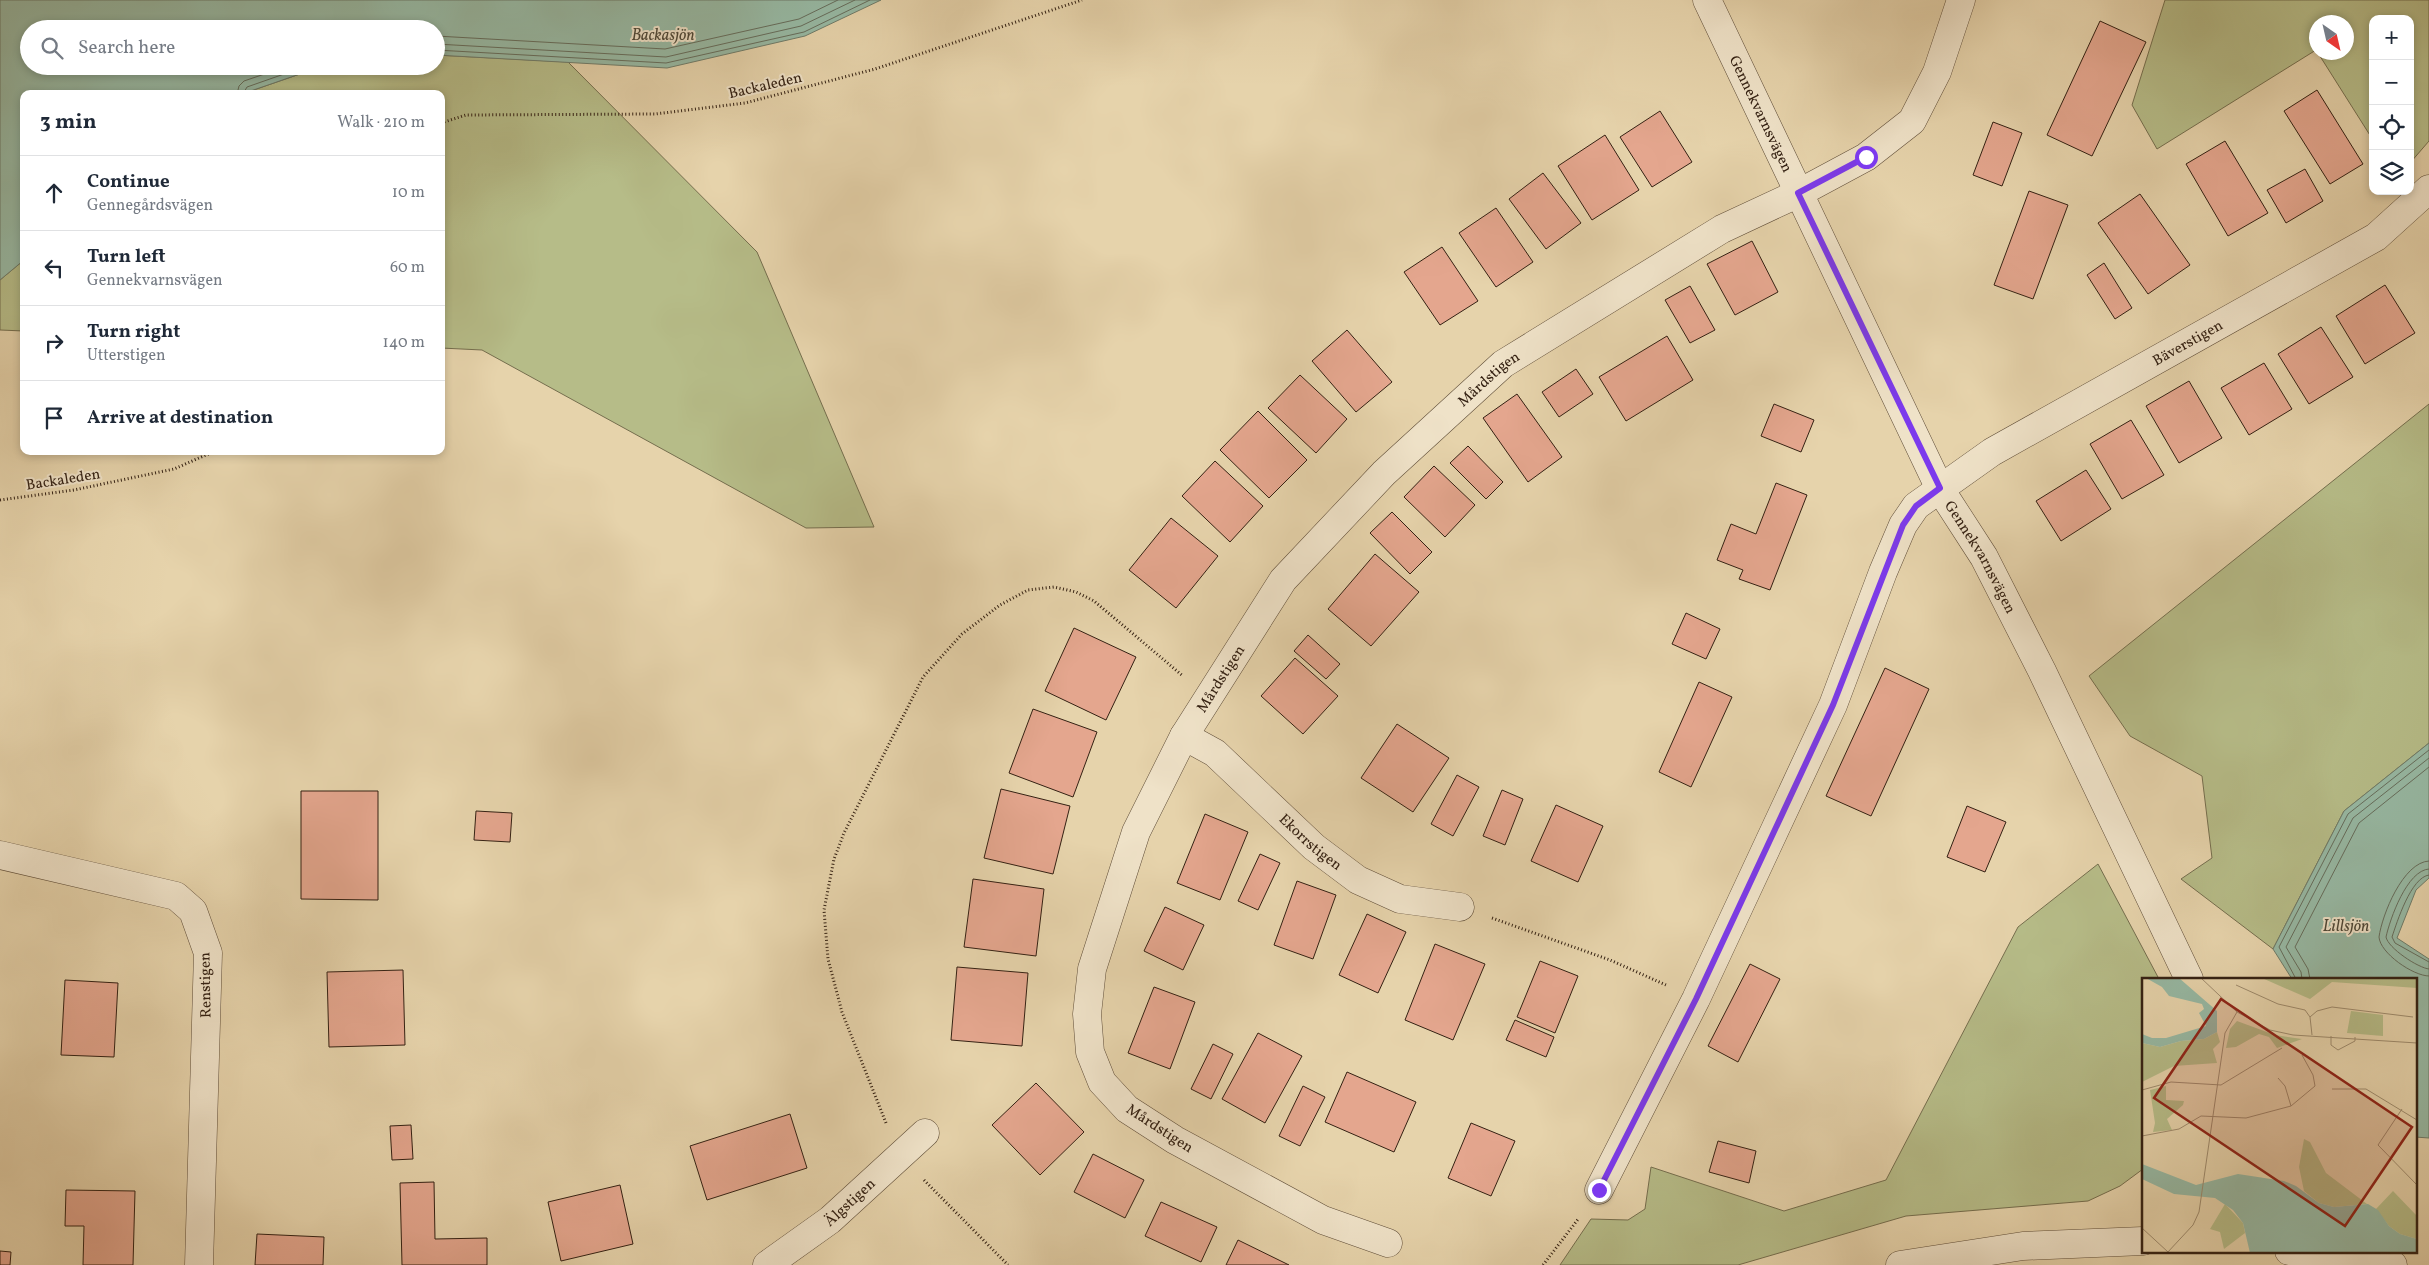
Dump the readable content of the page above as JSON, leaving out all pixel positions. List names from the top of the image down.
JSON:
{
  "streets": {
    "street": [
      "Gennekvarnsvägen",
      "Bäverstigen",
      "Mårdstigen",
      "Ekorrstigen",
      "Renstigen",
      "Älgstigen"
    ],
    "path": ["Backaleden"]
  },
  "crossings": [
    ["Gennekvarnsvägen", "Bäverstigen"],
    ["Gennekvarnsvägen", "Mårdstigen"],
    ["Mårdstigen", "Ekorrstigen"]
  ],
  "water": ["Backasjön", "Lillsjön"],
  "north": "bottom right",
  "page": {
    "map_buttons": ["+", "−"],
    "search": "Search here",
    "heading": ["3 min", "Walk · 210 m"],
    "list": [
      ["Continue", "Gennegårdsvägen", "10 m"],
      ["Turn left", "Gennekvarnsvägen", "60 m"],
      ["Turn right", "Utterstigen", "140 m"],
      "Arrive at destination"
    ]
  }
}
